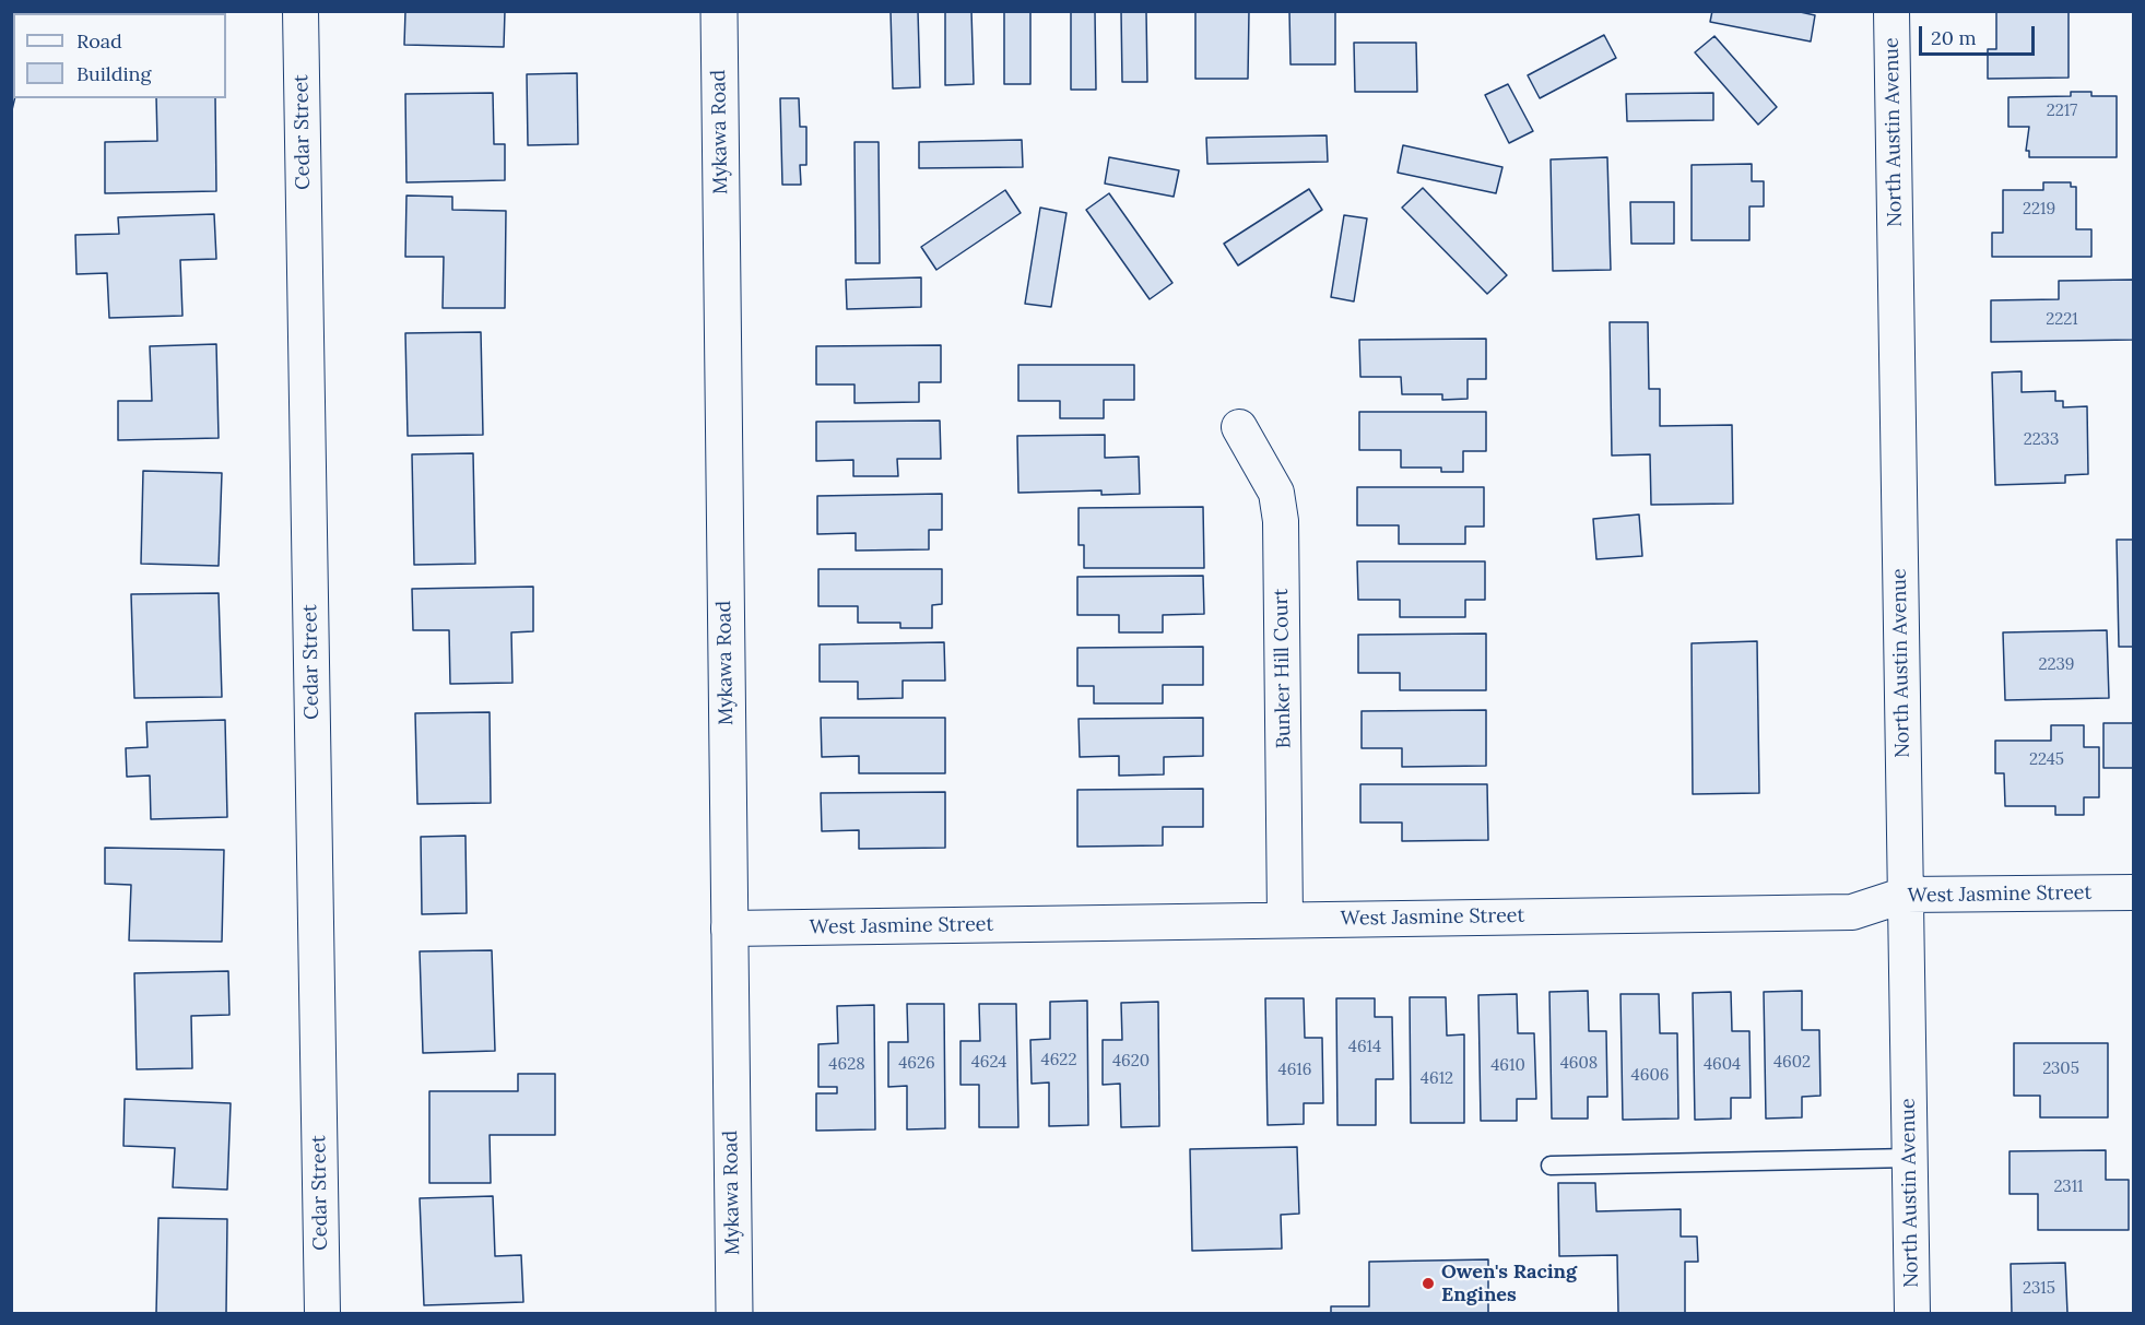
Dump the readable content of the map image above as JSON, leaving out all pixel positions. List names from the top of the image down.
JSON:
{
  "streets": {
    "main road": ["Mykawa Road"],
    "street": [
      "Cedar Street",
      "North Austin Avenue",
      "Bunker Hill Court",
      "West Jasmine Street"
    ]
  },
  "crossings": [
    ["Mykawa Road", "West Jasmine Street"],
    ["North Austin Avenue", "West Jasmine Street"],
    ["Bunker Hill Court", "West Jasmine Street"]
  ],
  "places": ["Owen's Racing Engines"],
  "house_numbers": [
    "2217",
    "2219",
    "2221",
    "2233",
    "2239",
    "2245",
    "4614",
    "4622",
    "4620",
    "4624",
    "4602",
    "4626",
    "4608",
    "4628",
    "4604",
    "4610",
    "2305",
    "4616",
    "4606",
    "4612",
    "2311",
    "2315"
  ],
  "legend": ["Road", "Building"],
  "scale_bar": "20 m"
}
